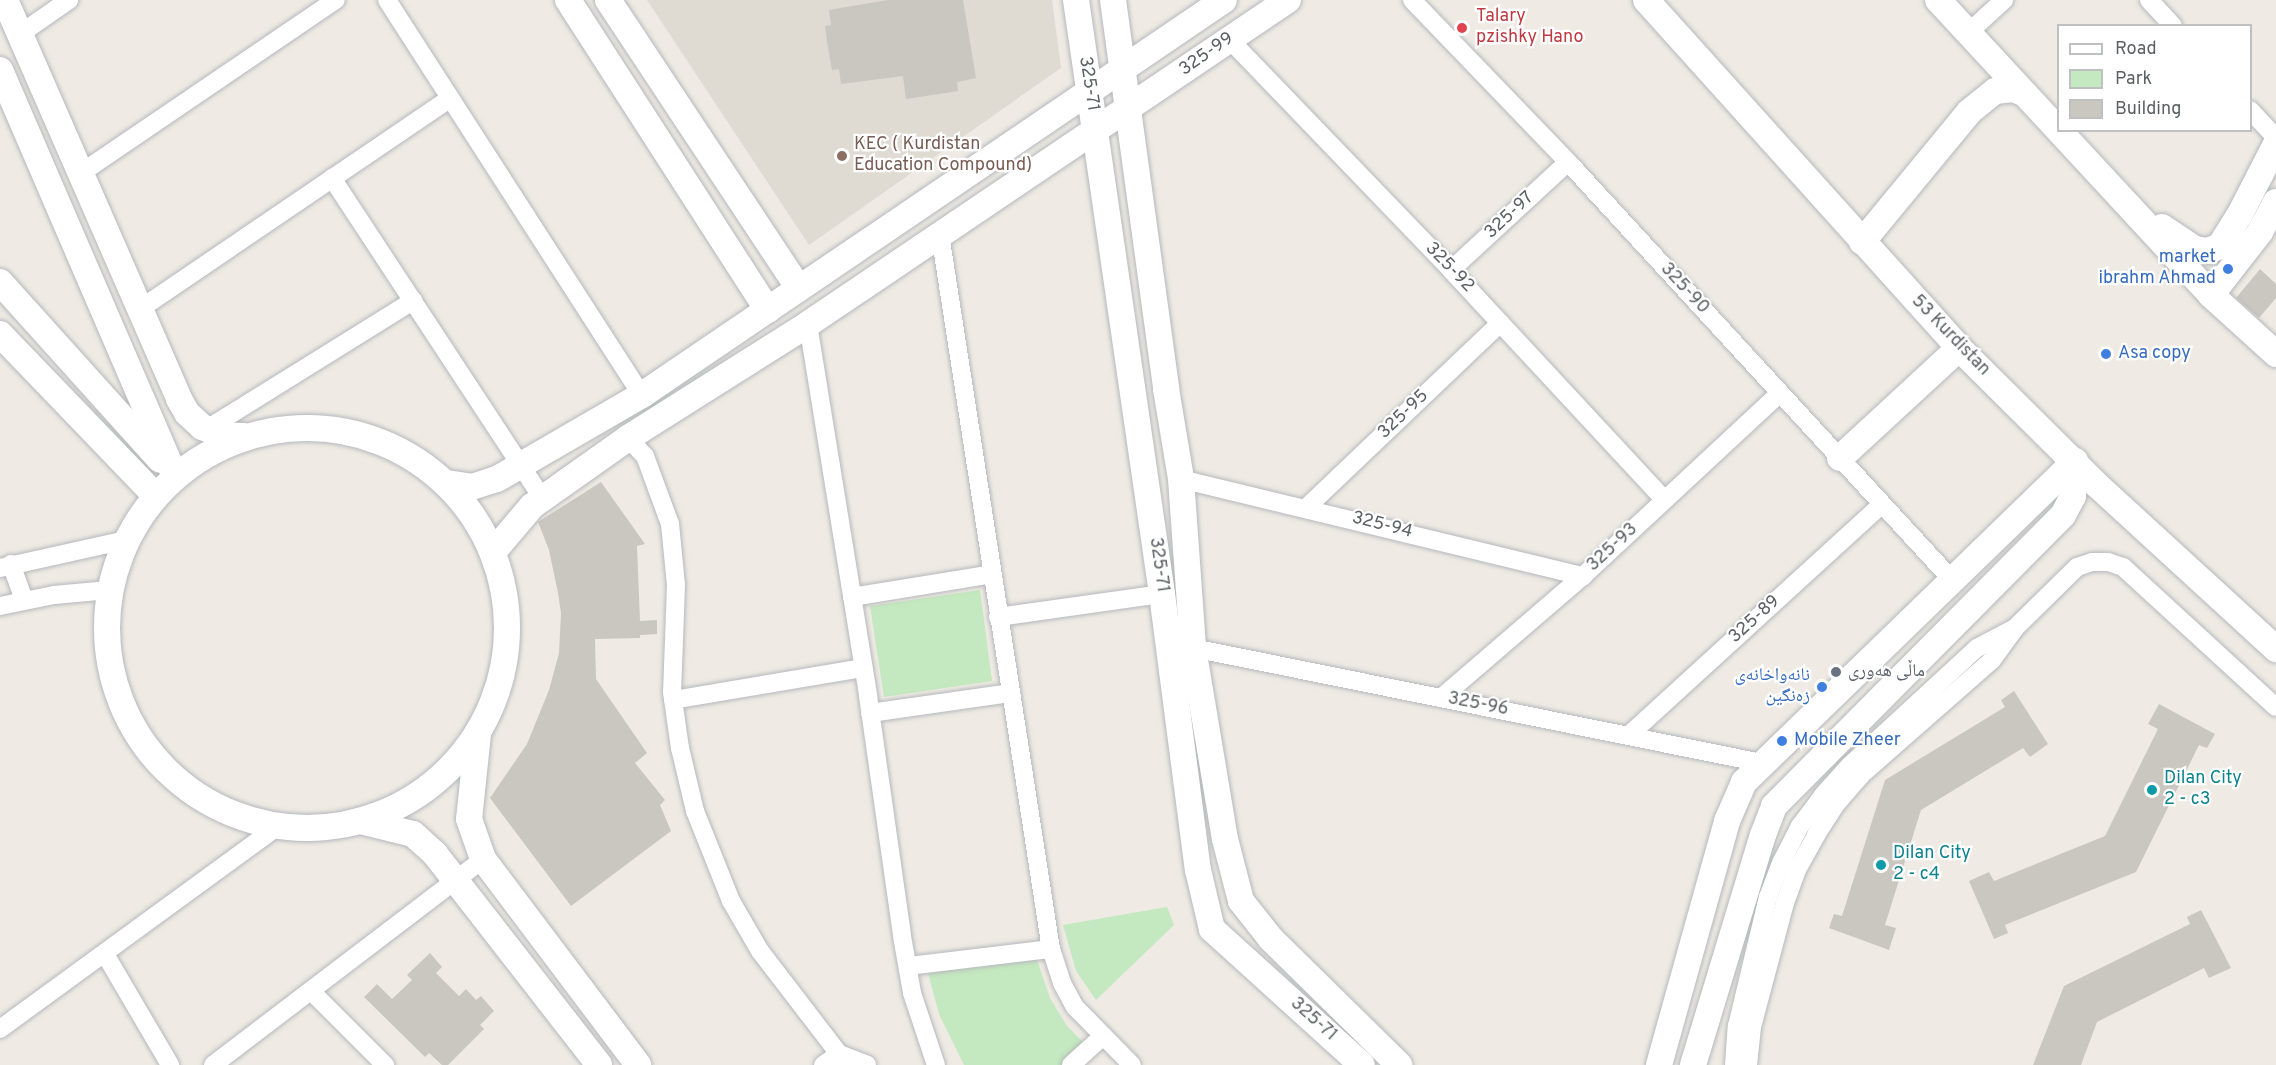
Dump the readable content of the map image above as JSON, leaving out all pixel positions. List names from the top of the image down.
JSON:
{
  "streets": {
    "street": [
      "325-99",
      "325-71",
      "325-97",
      "325-92",
      "325-90",
      "53 Kurdistan",
      "325-95",
      "325-94",
      "325-93",
      "325-89",
      "325-96"
    ]
  },
  "crossings": [
    ["325-99", "325-71"],
    ["325-99", "325-92"],
    ["325-71", "325-94"],
    ["325-71", "325-96"],
    ["325-97", "325-92"],
    ["325-97", "325-90"],
    ["325-92", "325-95"],
    ["325-92", "325-93"],
    ["325-90", "325-93"],
    ["325-90", "325-89"],
    ["325-95", "325-94"],
    ["325-94", "325-93"],
    ["325-93", "325-96"],
    ["325-89", "325-96"]
  ],
  "places": [
    "Talary pzishky Hano",
    "KEC ( Kurdistan Education Compound)",
    "market ibrahm Ahmad",
    "Asa copy",
    "ماڵی هەوری",
    "نانەواخانەی زەنگین",
    "Mobile Zheer",
    "Dilan City 2 - c3",
    "Dilan City 2 - c4"
  ],
  "legend": ["Road", "Park", "Building"]
}
